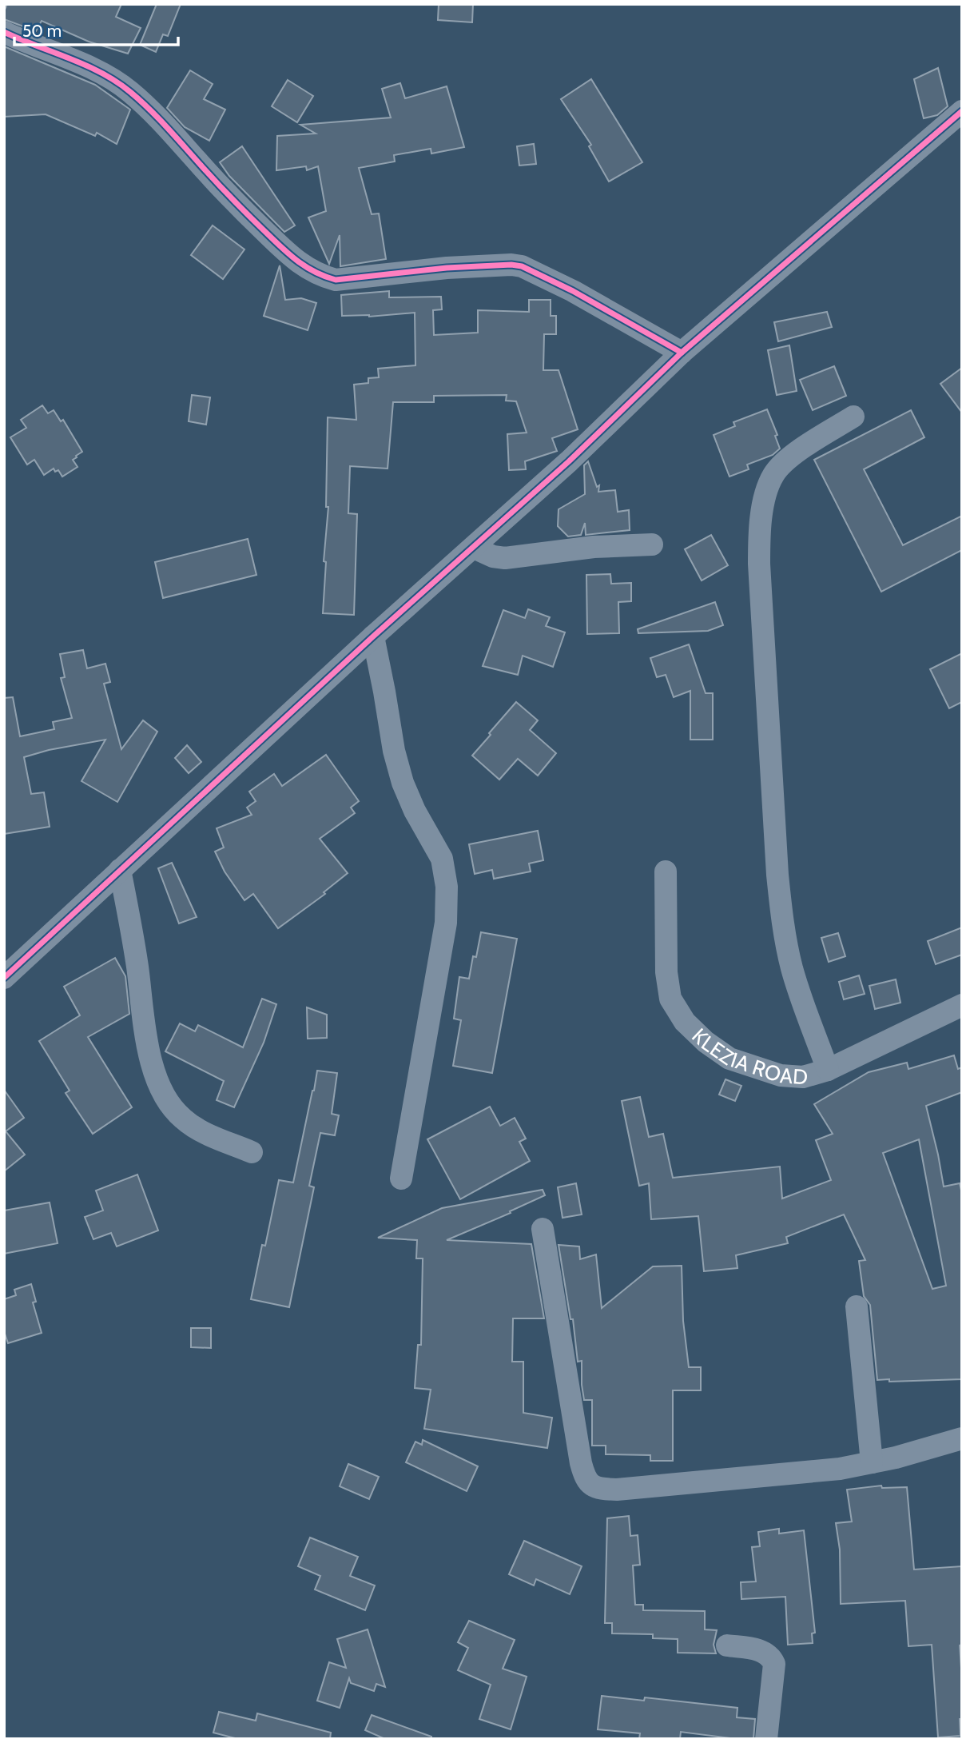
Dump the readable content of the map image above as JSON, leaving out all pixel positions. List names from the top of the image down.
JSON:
{
  "streets": {
    "street": ["KLEZIA ROAD"]
  },
  "scale_bar": "50 m"
}
